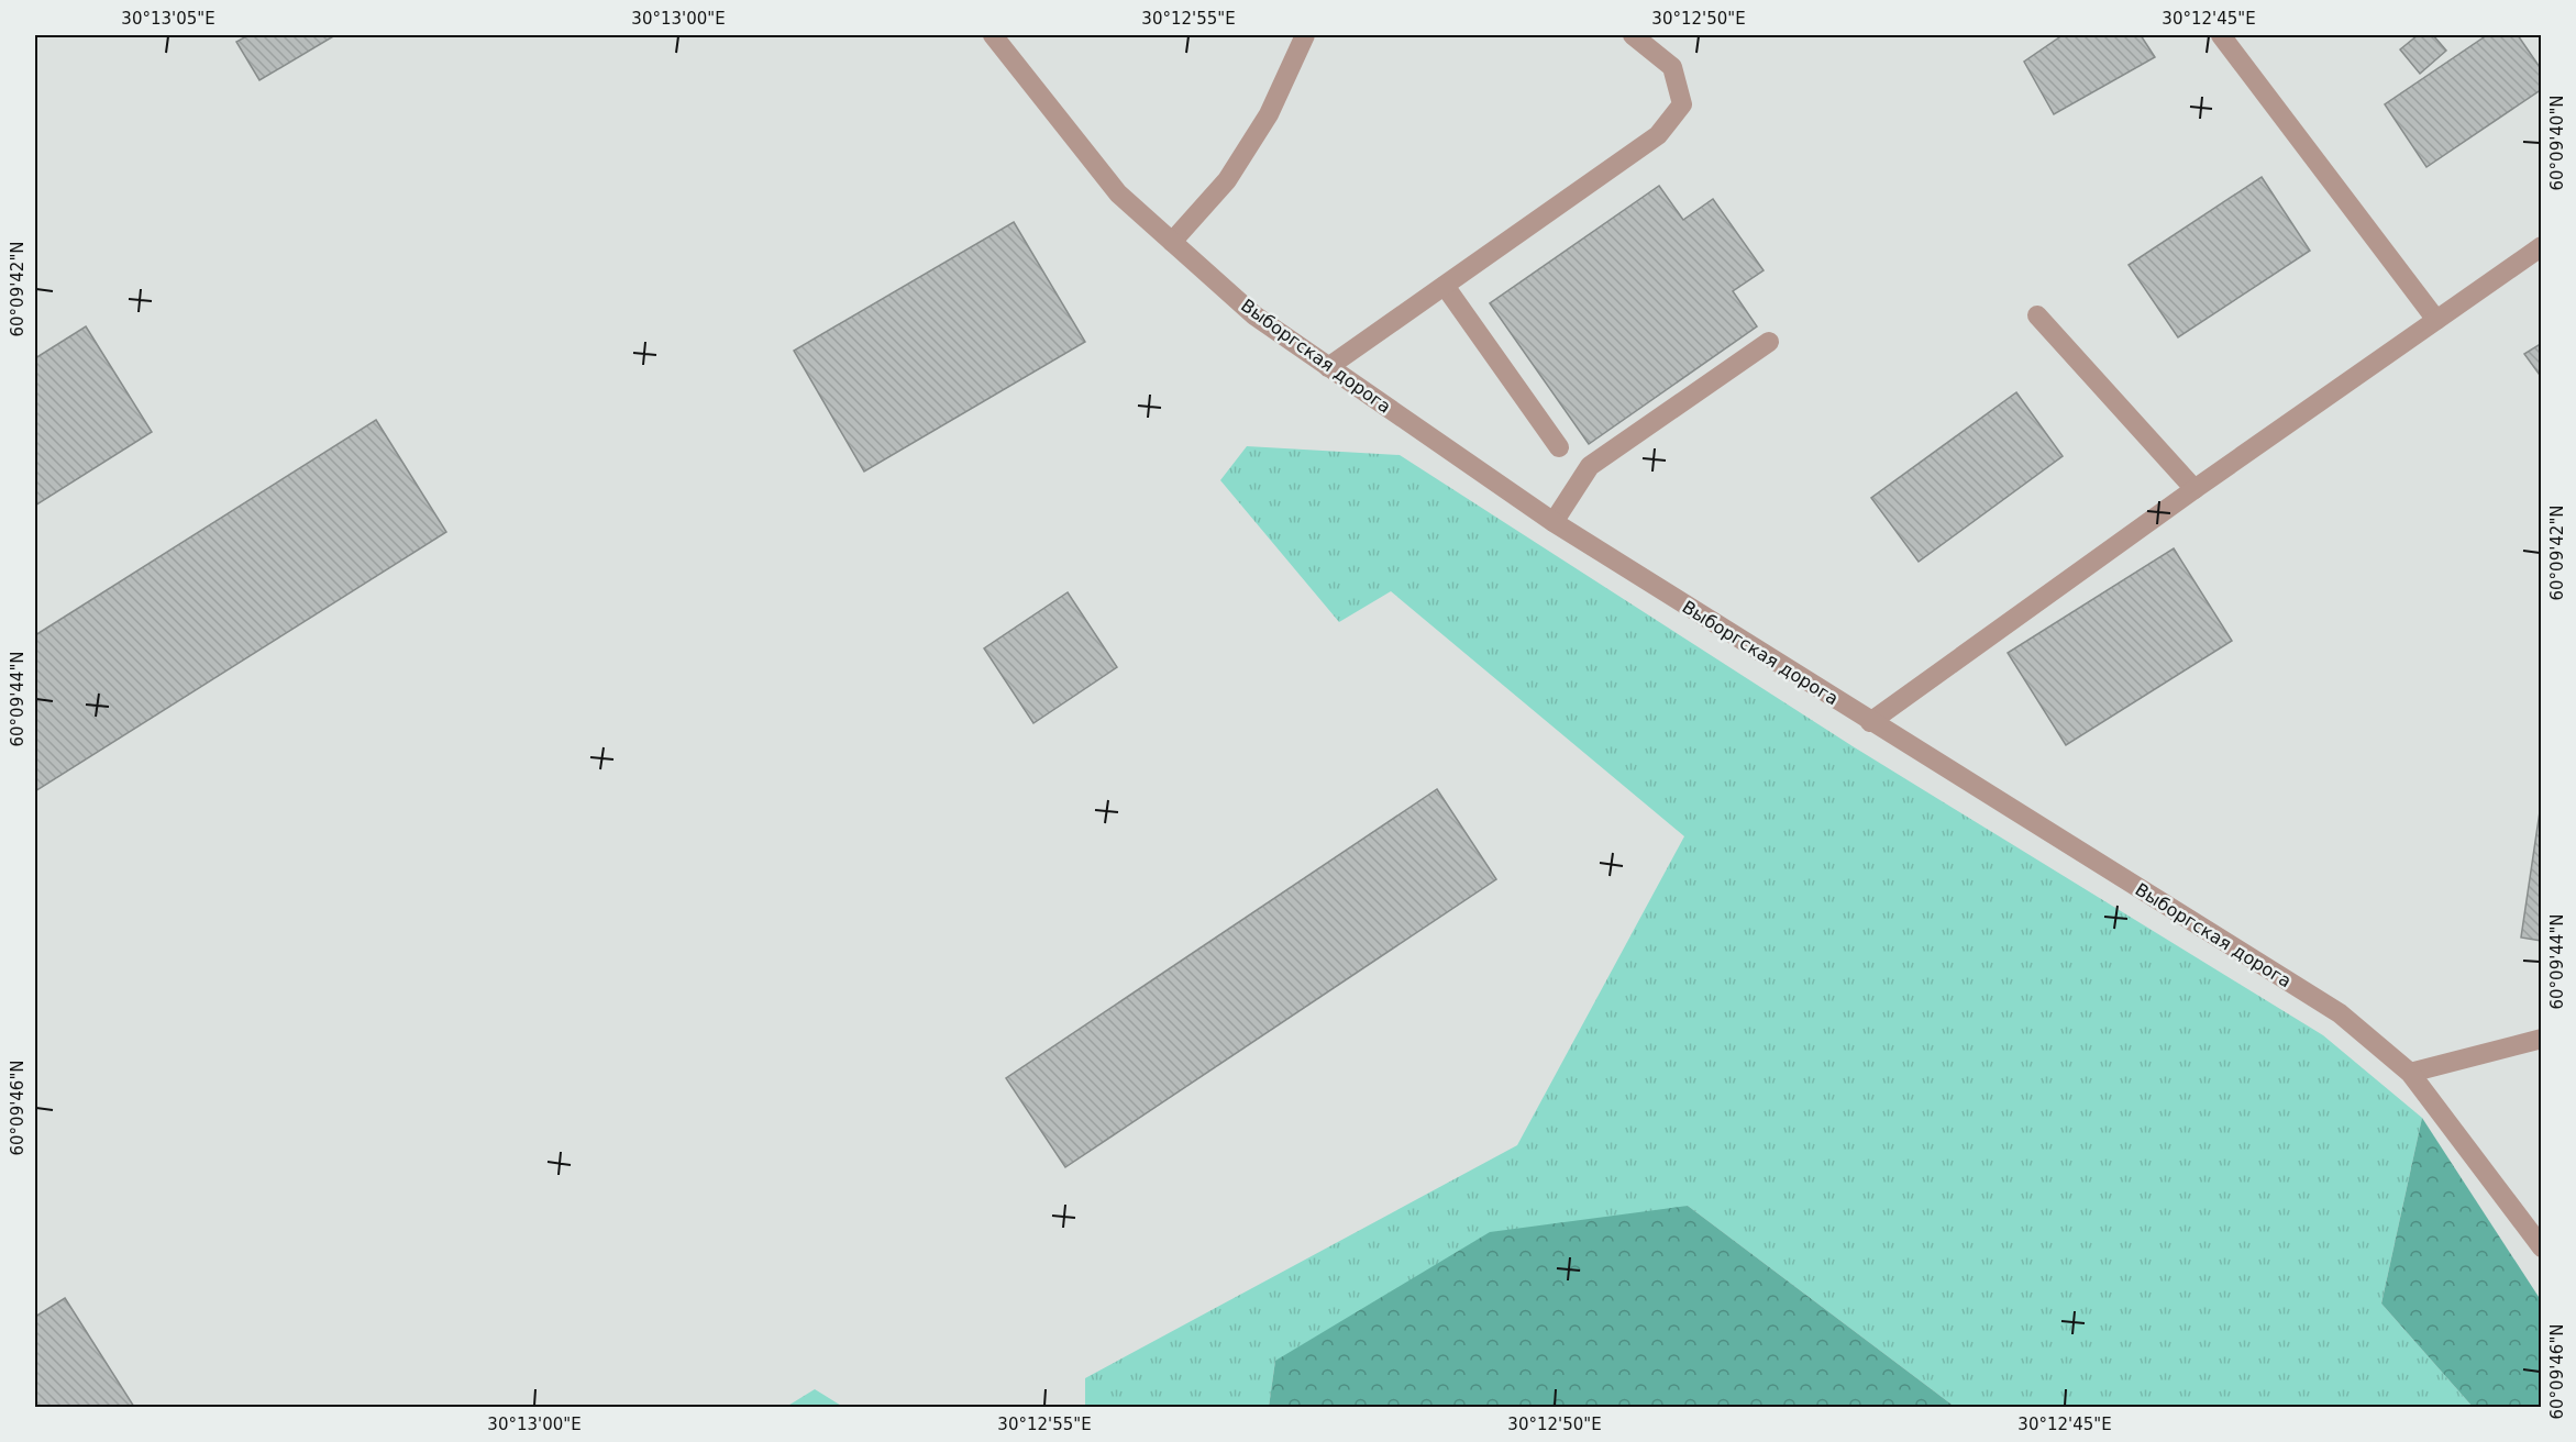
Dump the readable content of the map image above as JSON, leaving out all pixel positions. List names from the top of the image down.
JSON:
{
  "streets": {
    "street": ["Выборгская дорога"]
  },
  "coordinates": [
    "30°13'05\"E",
    "30°13'00\"E",
    "30°12'55\"E",
    "30°12'50\"E",
    "30°12'45\"E",
    "60°09'40\"N",
    "60°09'42\"N",
    "60°09'44\"N",
    "60°09'46\"N"
  ]
}
